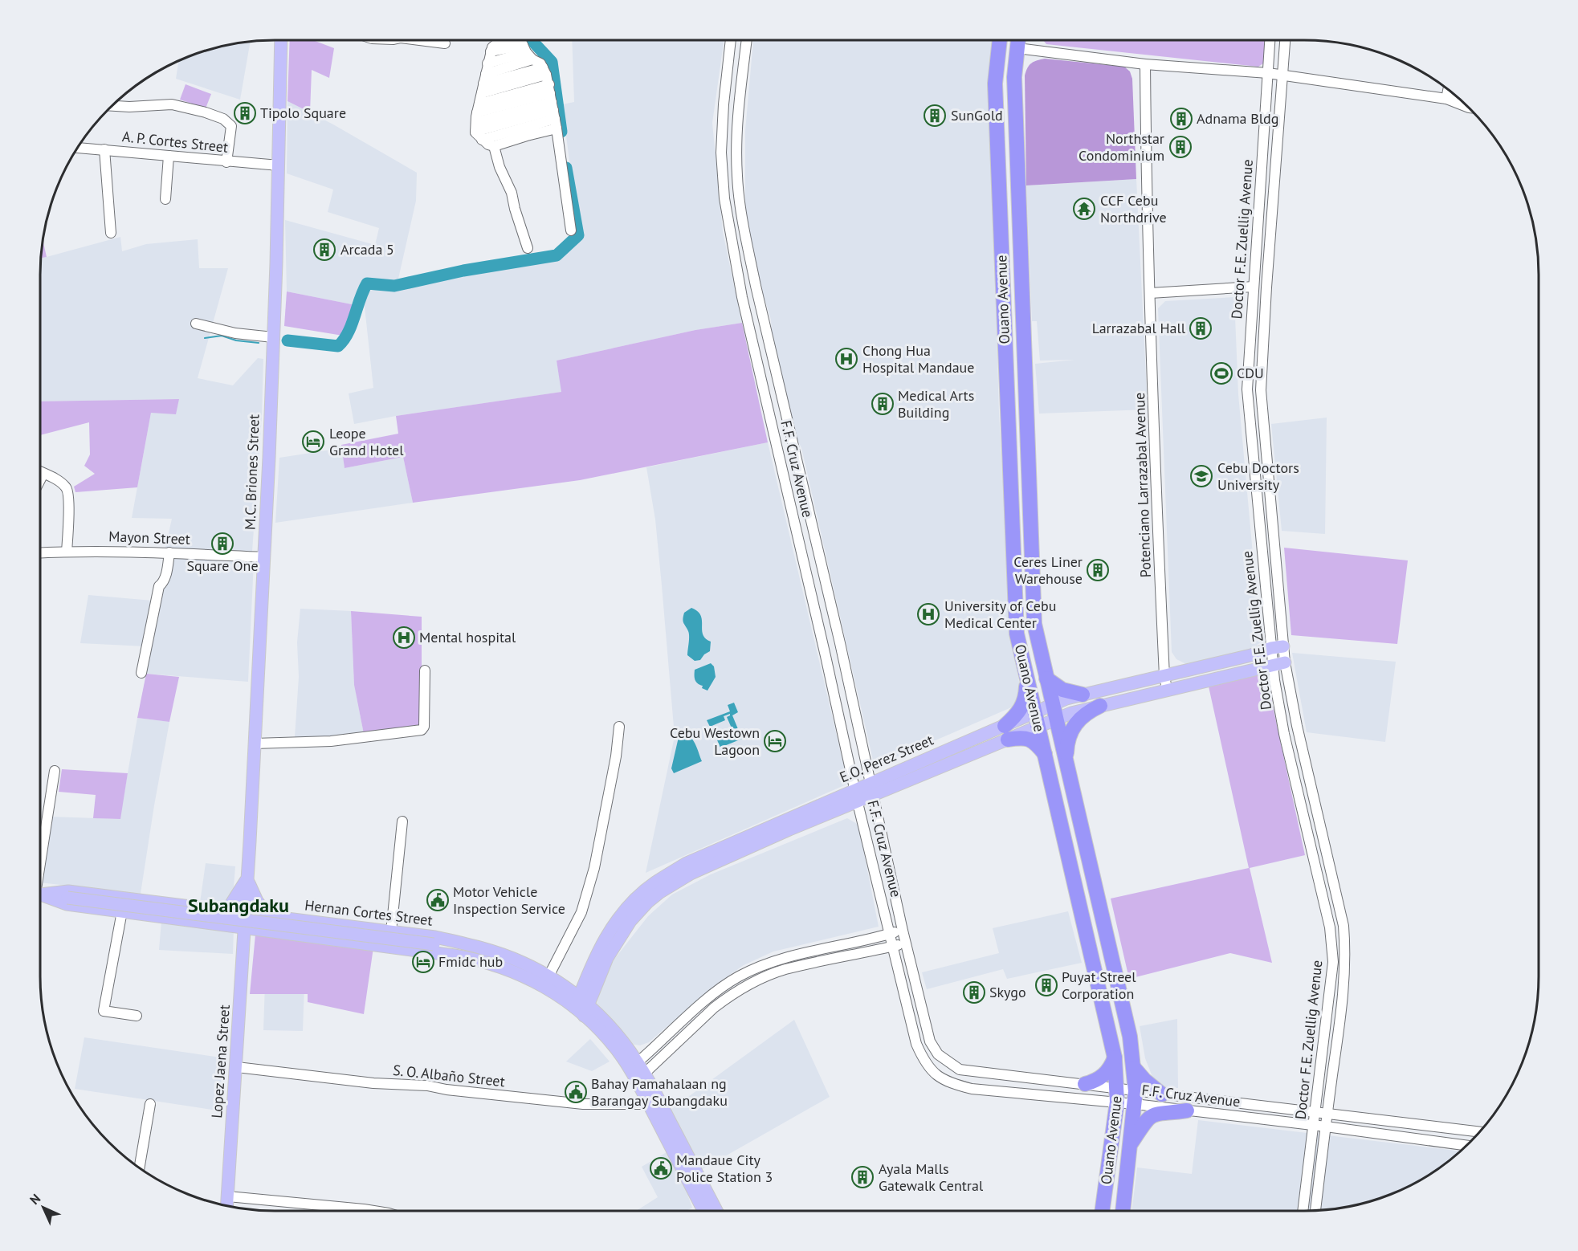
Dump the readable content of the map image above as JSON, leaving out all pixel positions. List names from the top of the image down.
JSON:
{
  "streets": {
    "highway": ["Ouano Avenue"],
    "main road": [
      "M.C. Briones Street",
      "E.O. Perez Street",
      "Hernan Cortes Street",
      "Lopez Jaena Street"
    ],
    "street": [
      "A. P. Cortes Street",
      "Doctor F.E. Zuellig Avenue",
      "F.F. Cruz Avenue",
      "Potenciano Larrazabal Avenue",
      "Mayon Street",
      "S. O. Albaño Street"
    ]
  },
  "crossings": [
    ["A. P. Cortes Street", "M.C. Briones Street"],
    ["Doctor F.E. Zuellig Avenue", "F.F. Cruz Avenue"],
    ["Doctor F.E. Zuellig Avenue", "E.O. Perez Street"],
    ["Ouano Avenue", "F.F. Cruz Avenue"],
    ["Ouano Avenue", "E.O. Perez Street"],
    ["F.F. Cruz Avenue", "E.O. Perez Street"],
    ["M.C. Briones Street", "Mayon Street"],
    ["M.C. Briones Street", "Hernan Cortes Street"],
    ["M.C. Briones Street", "Lopez Jaena Street"],
    ["Potenciano Larrazabal Avenue", "E.O. Perez Street"],
    ["E.O. Perez Street", "Hernan Cortes Street"],
    ["Hernan Cortes Street", "Lopez Jaena Street"],
    ["Lopez Jaena Street", "S. O. Albaño Street"]
  ],
  "districts": ["Subangdaku"],
  "places": {
    "building": [
      "Tipolo Square",
      "SunGold",
      "Adnama Bldg",
      "Northstar Condominium",
      "Arcada 5",
      "Larrazabal Hall",
      "Medical Arts Building",
      "Square One",
      "Ceres Liner Warehouse",
      "Puyat Streel Corporation",
      "Skygo",
      "Ayala Malls Gatewalk Central"
    ],
    "temple": ["CCF Cebu Northdrive"],
    "hospital": ["Chong Hua Hospital Mandaue", "University of Cebu Medical Center", "Mental hospital"],
    "sports": ["CDU"],
    "hotel": ["Leope Grand Hotel", "Cebu Westown Lagoon", "Fmidc hub"],
    "school or university": ["Cebu Doctors University"],
    "public building": ["Motor Vehicle Inspection Service", "Bahay Pamahalaan ng Barangay Subangdaku", "Mandaue City Police Station 3"]
  },
  "north": "top left"
}
